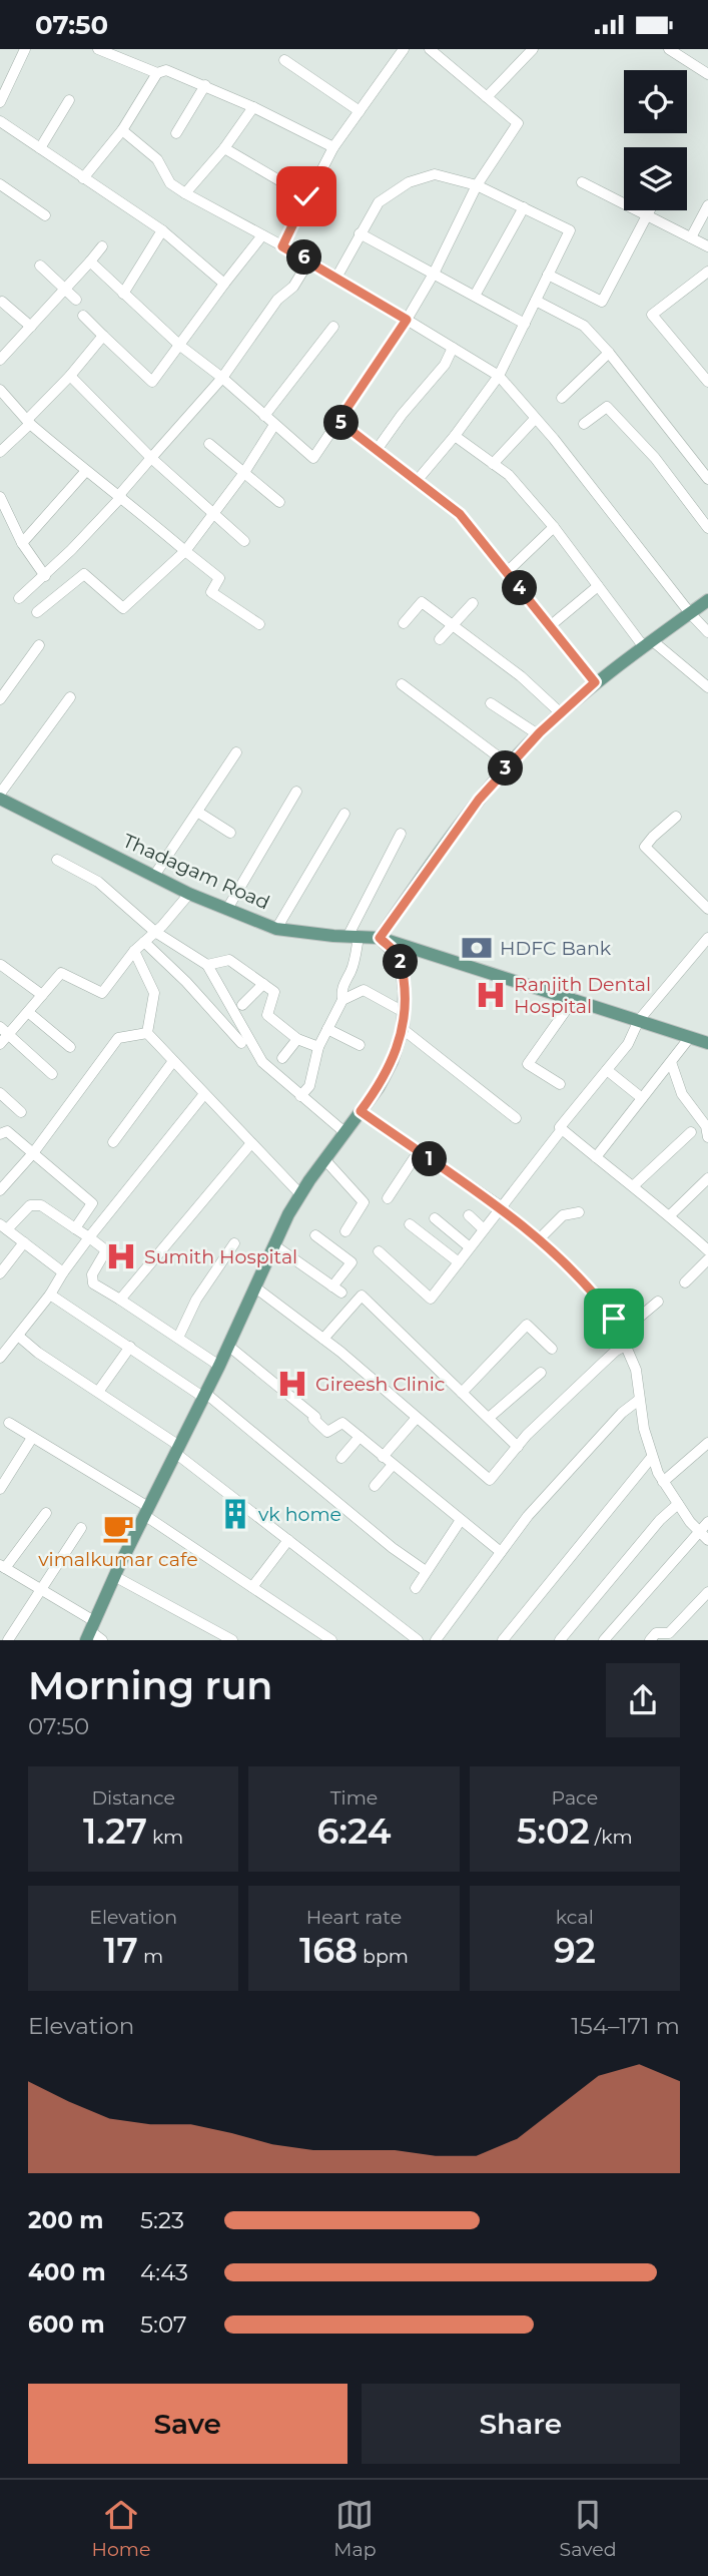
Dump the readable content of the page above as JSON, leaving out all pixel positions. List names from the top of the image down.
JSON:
{
  "streets": {
    "main road": ["Thadagam Road"]
  },
  "places": {
    "bank": ["HDFC Bank"],
    "hospital": ["Ranjith Dental Hospital", "Sumith Hospital", "Gireesh Clinic"],
    "building": ["vk home"],
    "cafe": ["vimalkumar cafe"]
  },
  "page": {
    "status": "07:50",
    "pins": [
      "6",
      "5",
      "4",
      "3",
      "2",
      "1"
    ],
    "heading": ["Morning run", "07:50"],
    "stats": [
      ["Distance", "1.27 km"],
      ["Time", "6:24"],
      ["Pace", "5:02 /km"],
      ["Elevation", "17 m"],
      ["Heart rate", "168 bpm"],
      ["kcal", "92"]
    ],
    "chart": ["Elevation", "154–171 m"],
    "list": [
      {
        "name": "200 m",
        "note": "5:23"
      },
      {
        "name": "400 m",
        "note": "4:43"
      },
      {
        "name": "600 m",
        "note": "5:07"
      }
    ],
    "buttons": ["Save", "Share"],
    "tabs": ["Home", "Map", "Saved"]
  }
}
